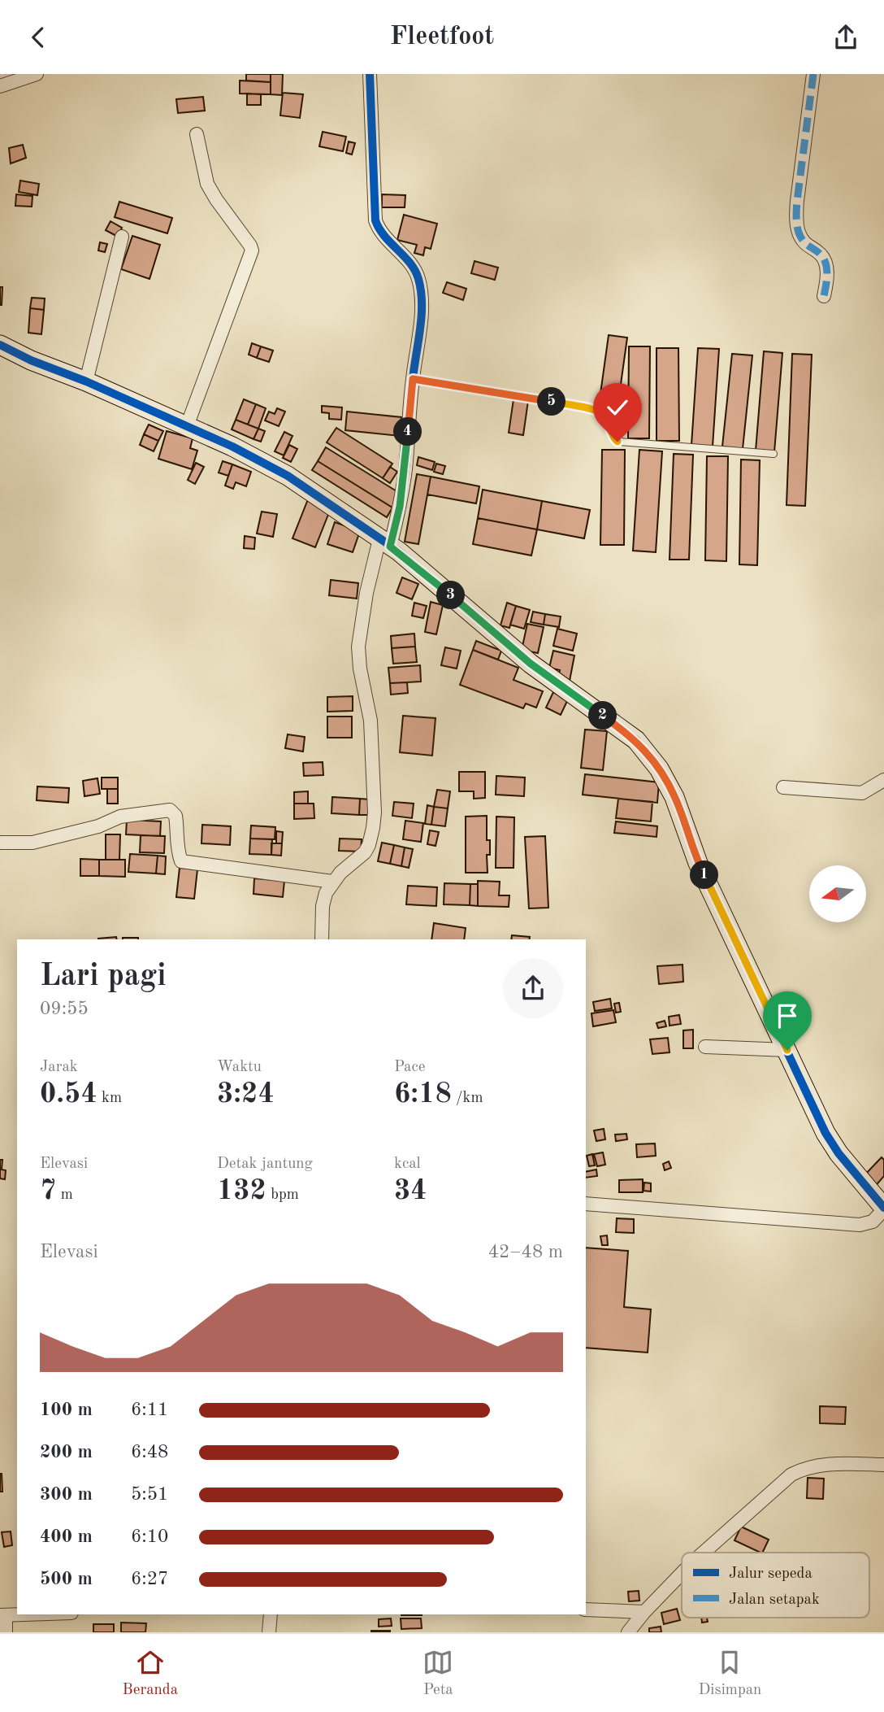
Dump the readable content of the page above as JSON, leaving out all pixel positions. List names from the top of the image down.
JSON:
{
  "legend": ["Jalur sepeda", "Jalan setapak"],
  "north": "left",
  "page": {
    "header": "Fleetfoot",
    "pins": [
      "5",
      "4",
      "3",
      "2",
      "1"
    ],
    "heading": ["Lari pagi", "09:55"],
    "stats": [
      ["Jarak", "0.54 km"],
      ["Waktu", "3:24"],
      ["Pace", "6:18 /km"],
      ["Elevasi", "7 m"],
      ["Detak jantung", "132 bpm"],
      ["kcal", "34"]
    ],
    "chart": ["Elevasi", "42–48 m"],
    "list": [
      {
        "name": "100 m",
        "note": "6:11"
      },
      {
        "name": "200 m",
        "note": "6:48"
      },
      {
        "name": "300 m",
        "note": "5:51"
      },
      {
        "name": "400 m",
        "note": "6:10"
      },
      {
        "name": "500 m",
        "note": "6:27"
      }
    ],
    "tabs": ["Beranda", "Peta", "Disimpan"]
  }
}
